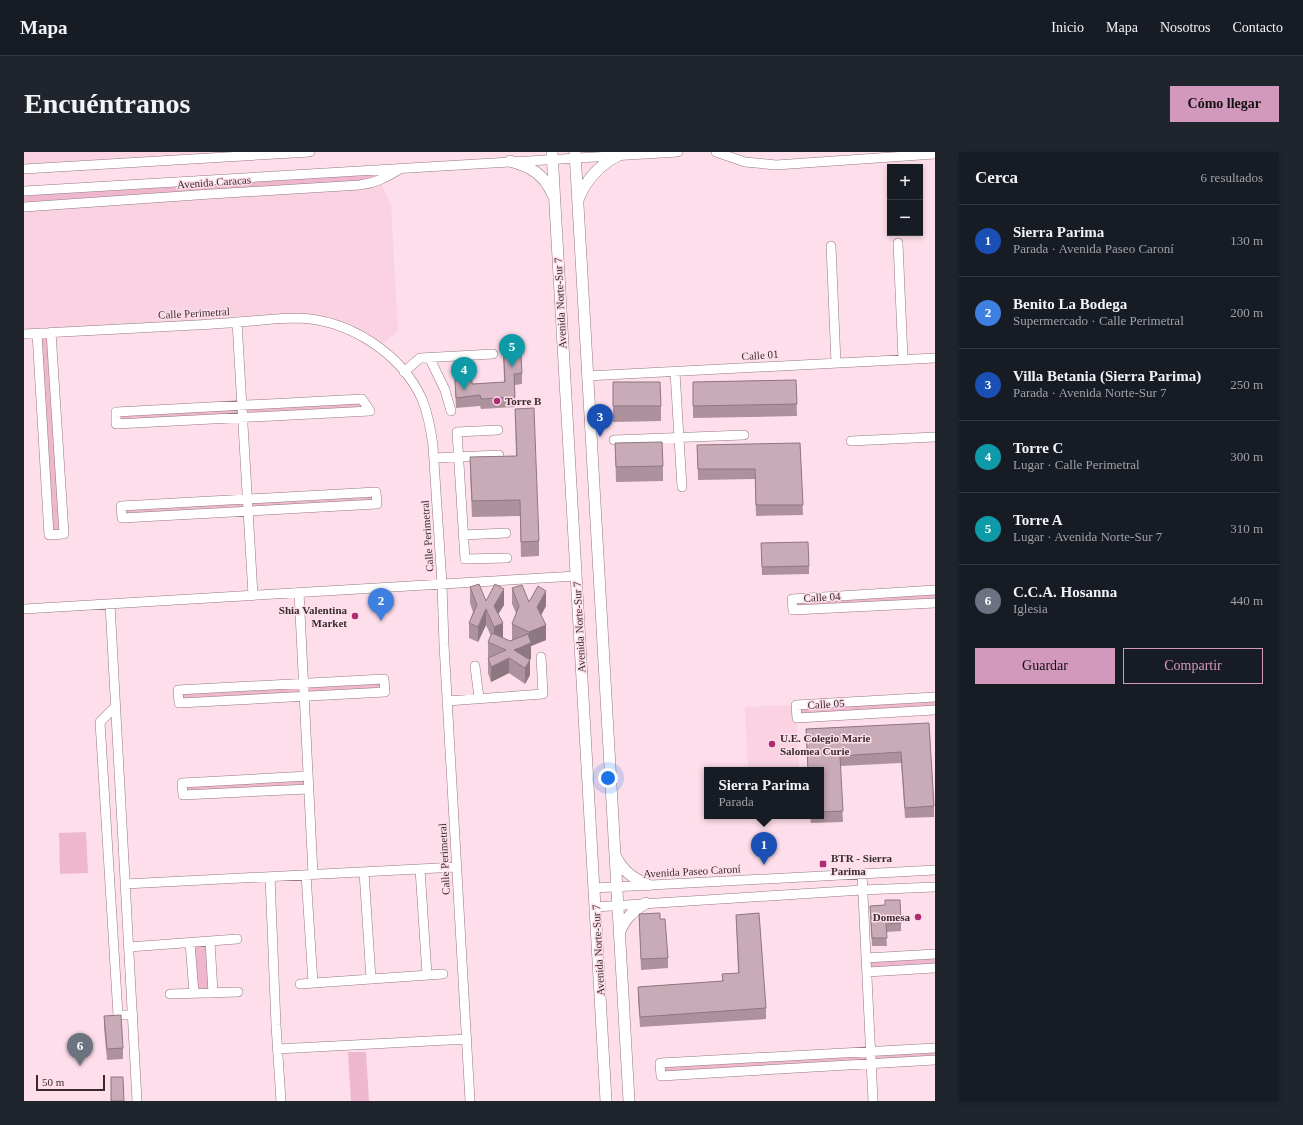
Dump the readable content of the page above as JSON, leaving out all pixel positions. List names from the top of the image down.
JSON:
{
  "streets": {
    "main road": ["Avenida Norte-Sur 7"],
    "street": [
      "Avenida Caracas",
      "Calle Perimetral",
      "Calle 01",
      "Calle 04",
      "Calle 05",
      "Avenida Paseo Caroní"
    ]
  },
  "crossings": [
    ["Avenida Caracas", "Avenida Norte-Sur 7"],
    ["Avenida Norte-Sur 7", "Calle 01"],
    ["Avenida Norte-Sur 7", "Avenida Paseo Caroní"]
  ],
  "places": {
    "other": [
      "Torre B",
      "Shia Valentina Market",
      "U.E. Colegio Marie Salomea Curie",
      "Domesa"
    ],
    "transit": ["BTR - Sierra Parima"]
  },
  "scale_bar": "50 m",
  "page": {
    "header": "Mapa",
    "nav": [
      "Inicio",
      "Mapa",
      "Nosotros",
      "Contacto"
    ],
    "buttons": [
      "Cómo llegar",
      ["Guardar", "Compartir"]
    ],
    "title": "Encuéntranos",
    "heading": ["Cerca", "6 resultados"],
    "map_buttons": ["+", "−"],
    "list": [
      {
        "mark": "1",
        "name": "Sierra Parima",
        "note": "Parada · Avenida Paseo Caroní",
        "value": "130 m"
      },
      {
        "mark": "2",
        "name": "Benito La Bodega",
        "note": "Supermercado · Calle Perimetral",
        "value": "200 m"
      },
      {
        "mark": "3",
        "name": "Villa Betania (Sierra Parima)",
        "note": "Parada · Avenida Norte-Sur 7",
        "value": "250 m"
      },
      {
        "mark": "4",
        "name": "Torre C",
        "note": "Lugar · Calle Perimetral",
        "value": "300 m"
      },
      {
        "mark": "5",
        "name": "Torre A",
        "note": "Lugar · Avenida Norte-Sur 7",
        "value": "310 m"
      },
      {
        "mark": "6",
        "name": "C.C.A. Hosanna",
        "note": "Iglesia",
        "value": "440 m"
      }
    ],
    "pins": [
      "5",
      "4",
      "3",
      "2",
      "1",
      "6"
    ],
    "popup": ["Sierra Parima", "Parada"],
    "scale": "50 m"
  }
}
